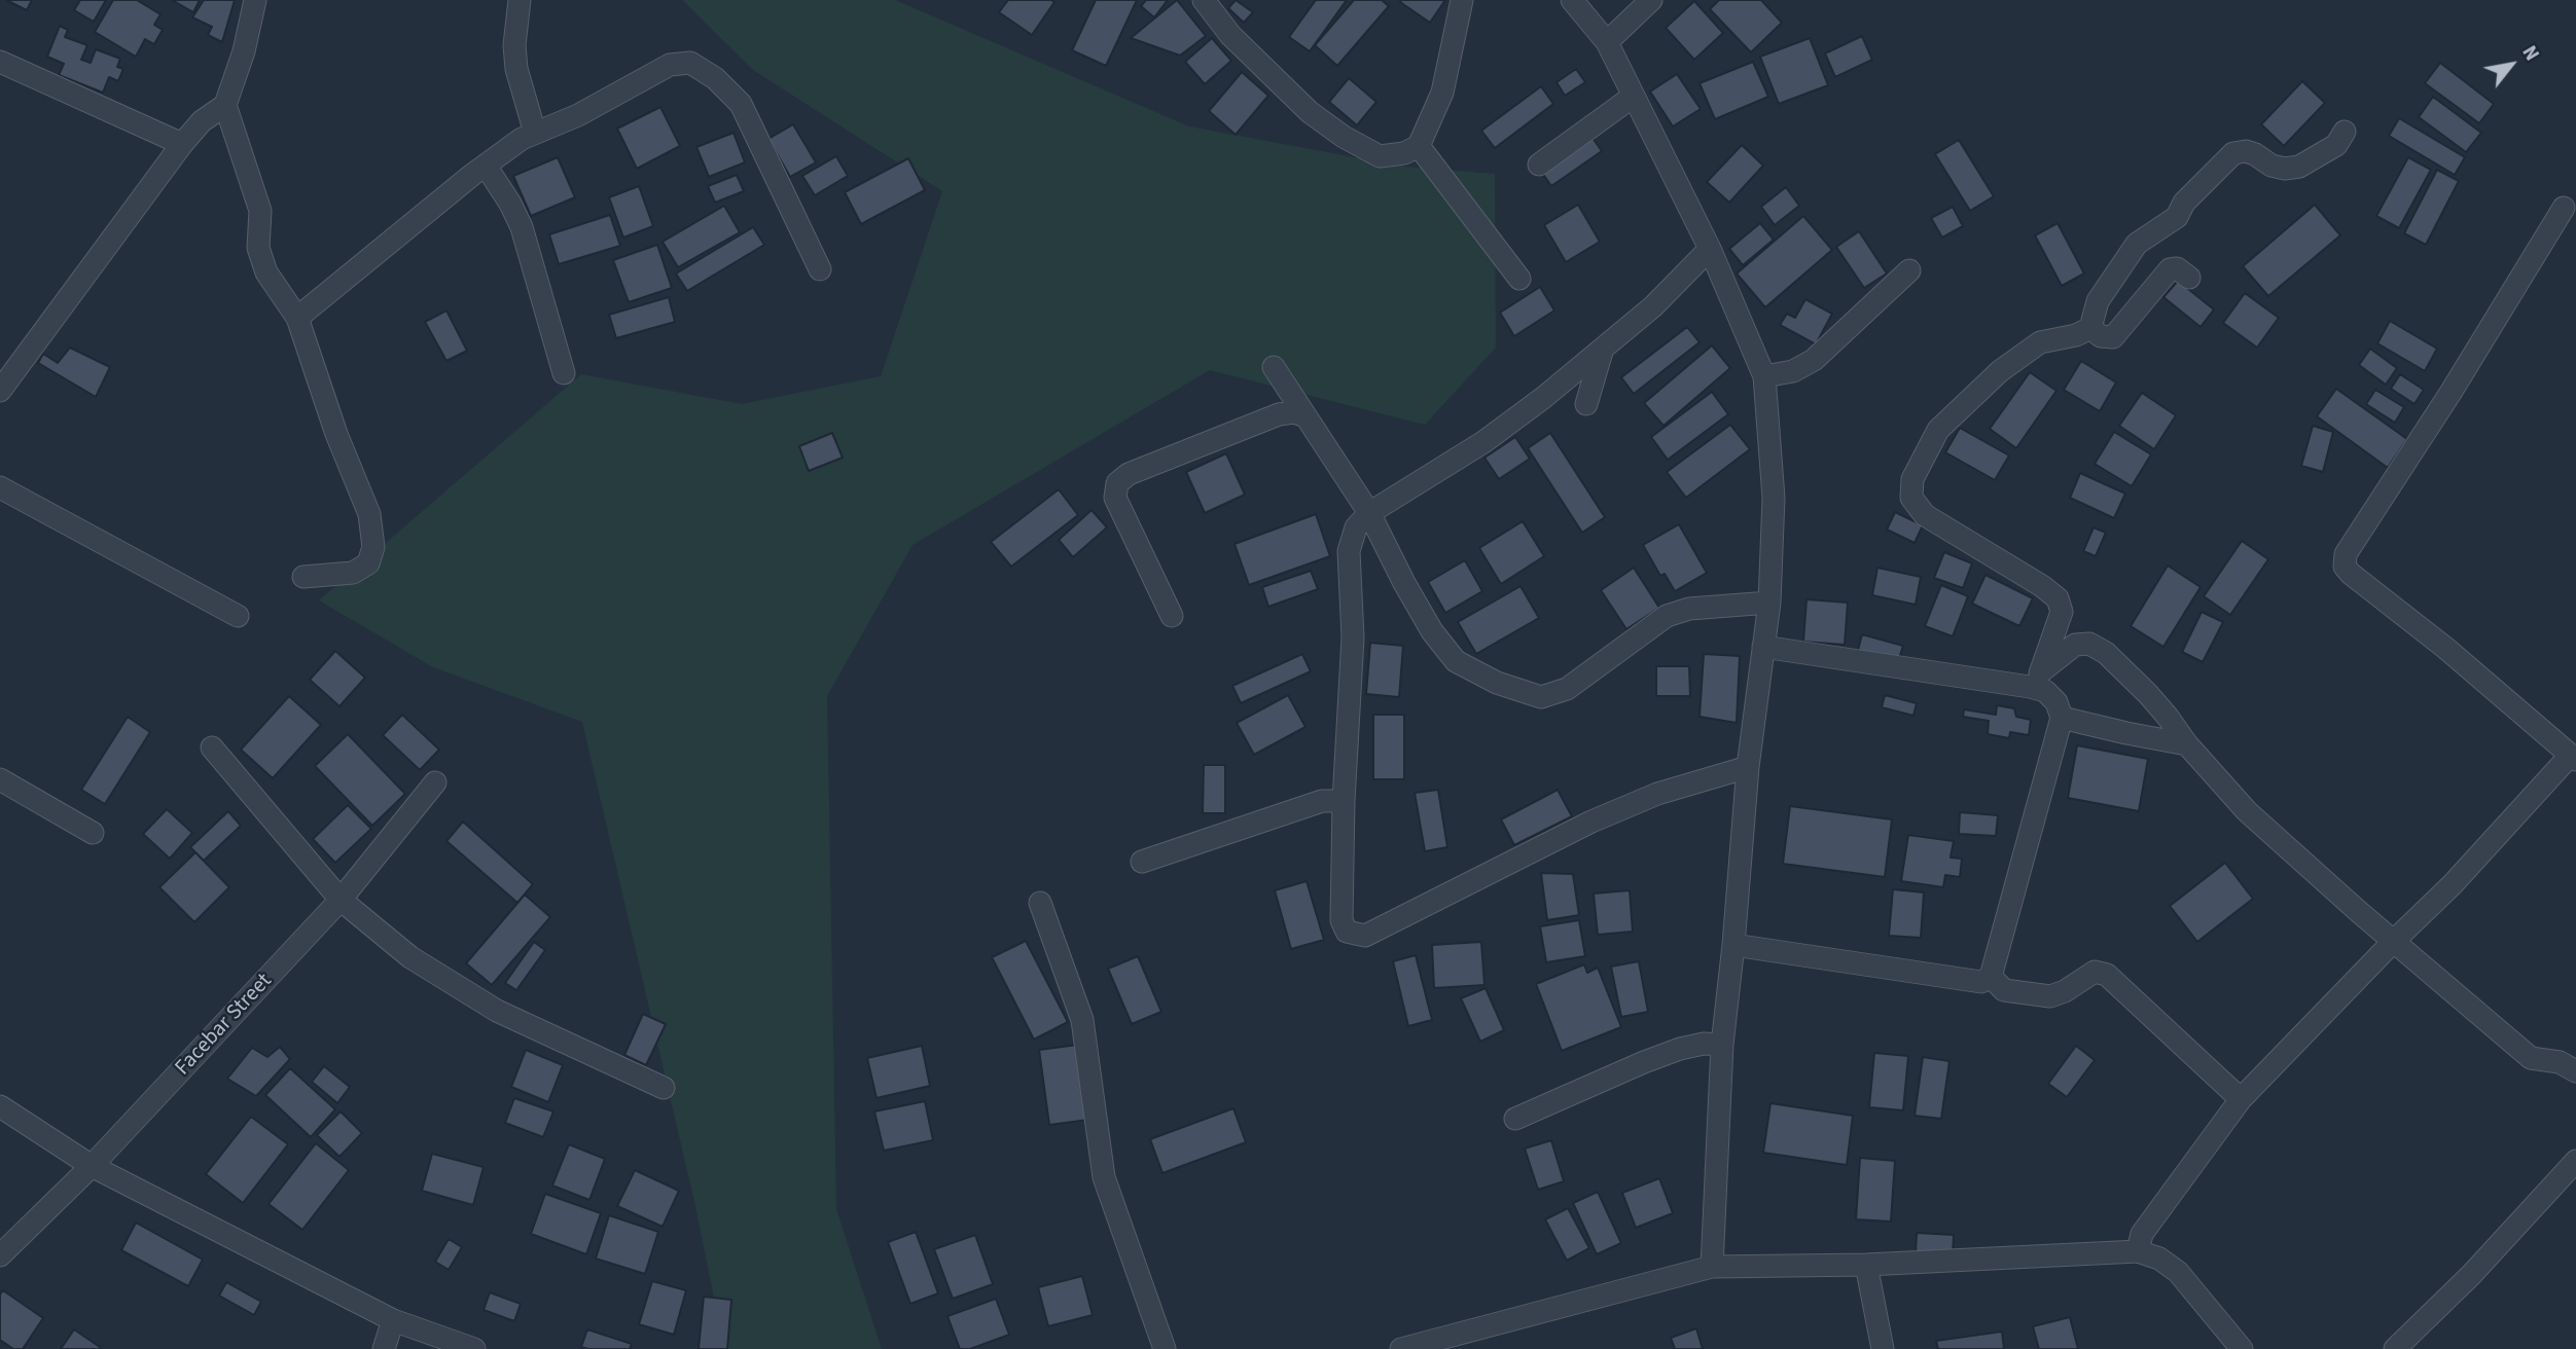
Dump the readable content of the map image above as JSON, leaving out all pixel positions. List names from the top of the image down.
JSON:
{
  "streets": {
    "street": ["Facebar Street"]
  },
  "north": "top right"
}
